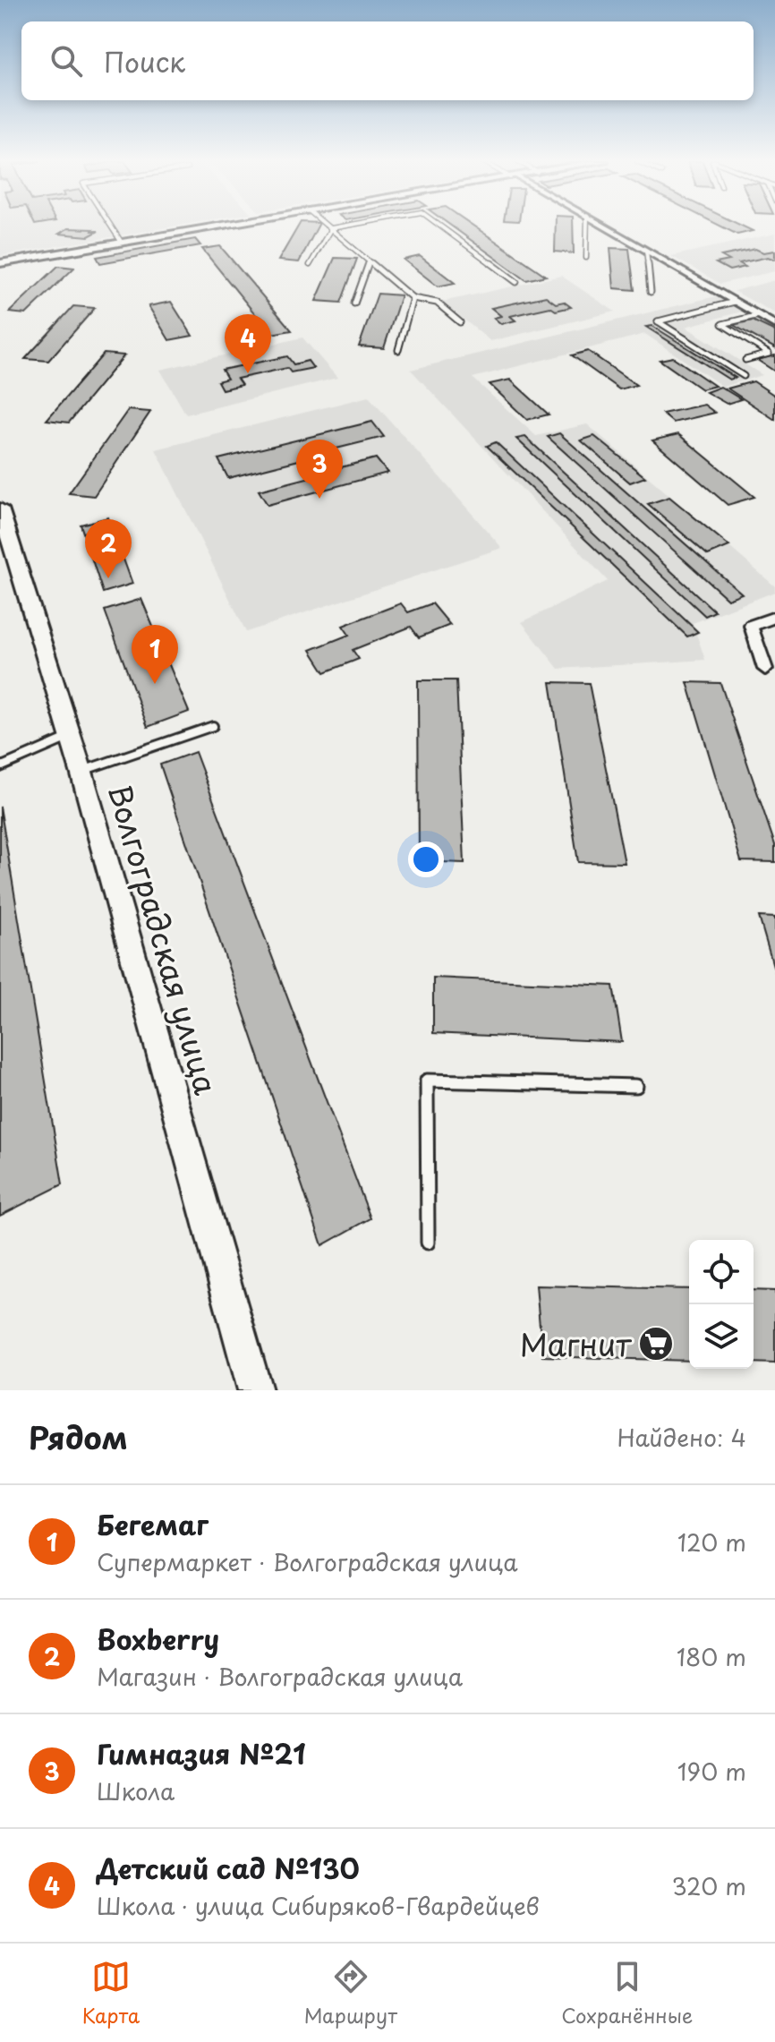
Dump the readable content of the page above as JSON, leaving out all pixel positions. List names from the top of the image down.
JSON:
{
  "streets": {
    "street": ["Волгоградская улица"]
  },
  "places": {
    "supermarket": ["Магнит"]
  },
  "page": {
    "search": "Поиск",
    "pins": [
      "4",
      "3",
      "2",
      "1"
    ],
    "heading": ["Рядом", "Найдено: 4"],
    "list": [
      {
        "mark": "1",
        "name": "Бегемаг",
        "note": "Супермаркет · Волгоградская улица",
        "value": "120 m"
      },
      {
        "mark": "2",
        "name": "Boxberry",
        "note": "Магазин · Волгоградская улица",
        "value": "180 m"
      },
      {
        "mark": "3",
        "name": "Гимназия №21",
        "note": "Школа",
        "value": "190 m"
      },
      {
        "mark": "4",
        "name": "Детский сад №130",
        "note": "Школа · улица Сибиряков-Гвардейцев",
        "value": "320 m"
      }
    ],
    "nav": ["Карта", "Маршрут", "Сохранённые"]
  }
}
